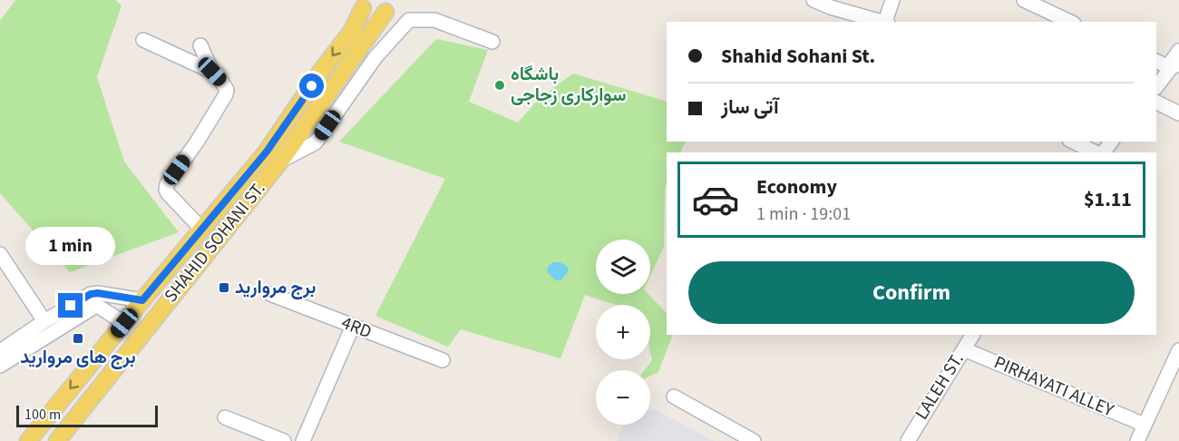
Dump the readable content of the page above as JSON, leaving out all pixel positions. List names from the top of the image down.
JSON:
{
  "streets": {
    "main road": ["SHAHID SOHANI ST."],
    "street": ["4RD", "LALEH ST.", "PIRHAYATI ALLEY"]
  },
  "crossings": [
    ["LALEH ST.", "PIRHAYATI ALLEY"]
  ],
  "places": {
    "other": ["باشگاه سواركاری زجاجی"],
    "transit": ["برج مروارید", "برج های مروارید"]
  },
  "scale_bar": "100 m",
  "page": {
    "banner": ["Shahid Sohani St.", "آتی ساز"],
    "list": [
      {
        "name": "Economy",
        "note": "1 min · 19:01",
        "value": "$1.11"
      }
    ],
    "bubble": "1 min",
    "map_buttons": ["+", "−"],
    "buttons": "Confirm",
    "scale": "100 m"
  }
}
